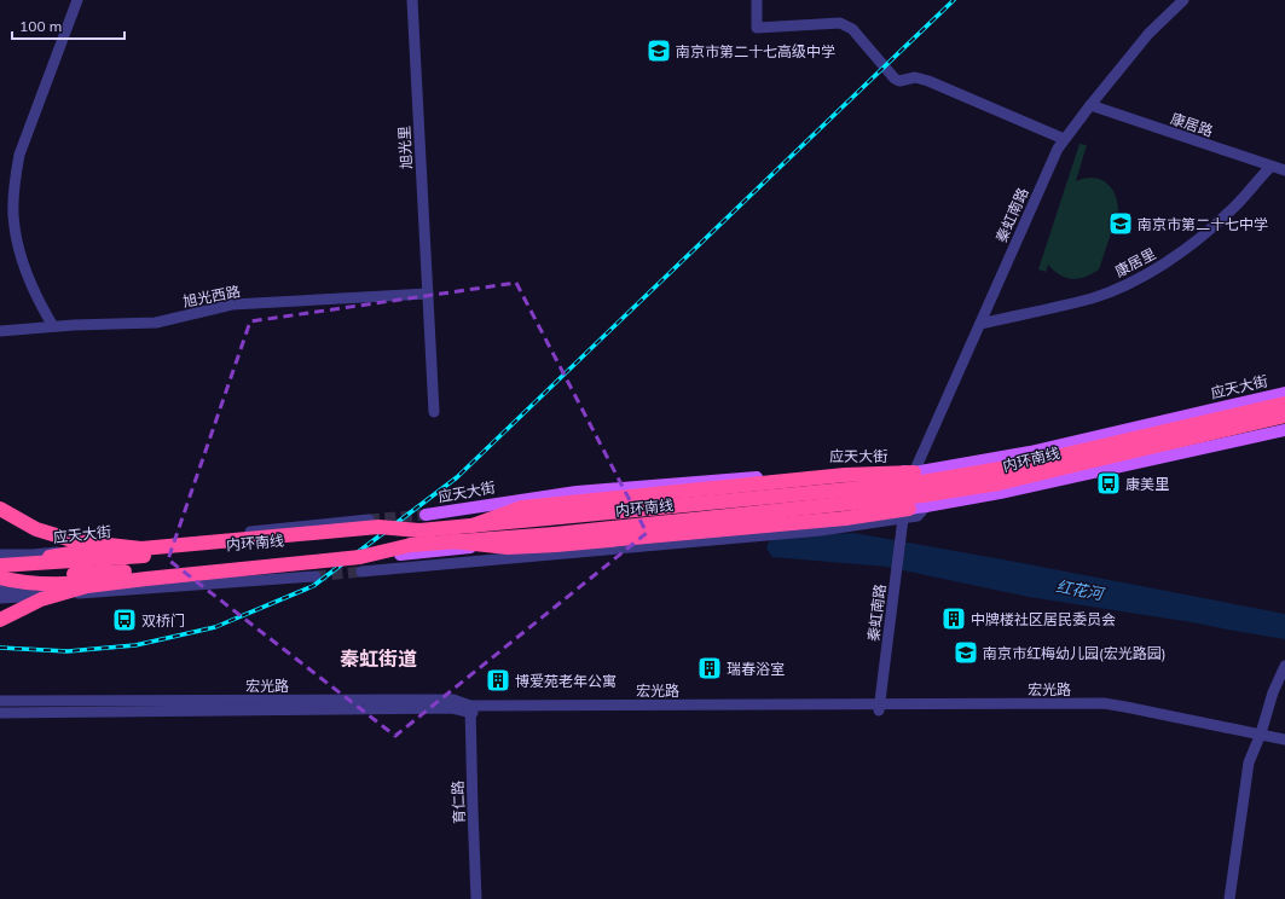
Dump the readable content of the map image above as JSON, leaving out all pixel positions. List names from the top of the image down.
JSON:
{
  "streets": {
    "highway": ["内环南线"],
    "main road": ["应天大街"],
    "street": [
      "康居路",
      "旭光里",
      "秦虹南路",
      "康居里",
      "旭光西路",
      "宏光路",
      "育仁路"
    ]
  },
  "crossings": [
    ["康居路", "秦虹南路"],
    ["康居路", "康居里"],
    ["旭光里", "旭光西路"],
    ["秦虹南路", "康居里"],
    ["秦虹南路", "应天大街"],
    ["秦虹南路", "宏光路"],
    ["宏光路", "育仁路"]
  ],
  "districts": ["秦虹街道"],
  "water": ["红花河"],
  "places": {
    "school or university": ["南京市第二十七高级中学", "南京市第二十七中学", "南京市红梅幼儿园(宏光路园)"],
    "bus stop": ["康美里", "双桥门"],
    "building": ["中牌楼社区居民委员会", "瑞春浴室", "博爱苑老年公寓"]
  },
  "scale_bar": "100 m"
}
